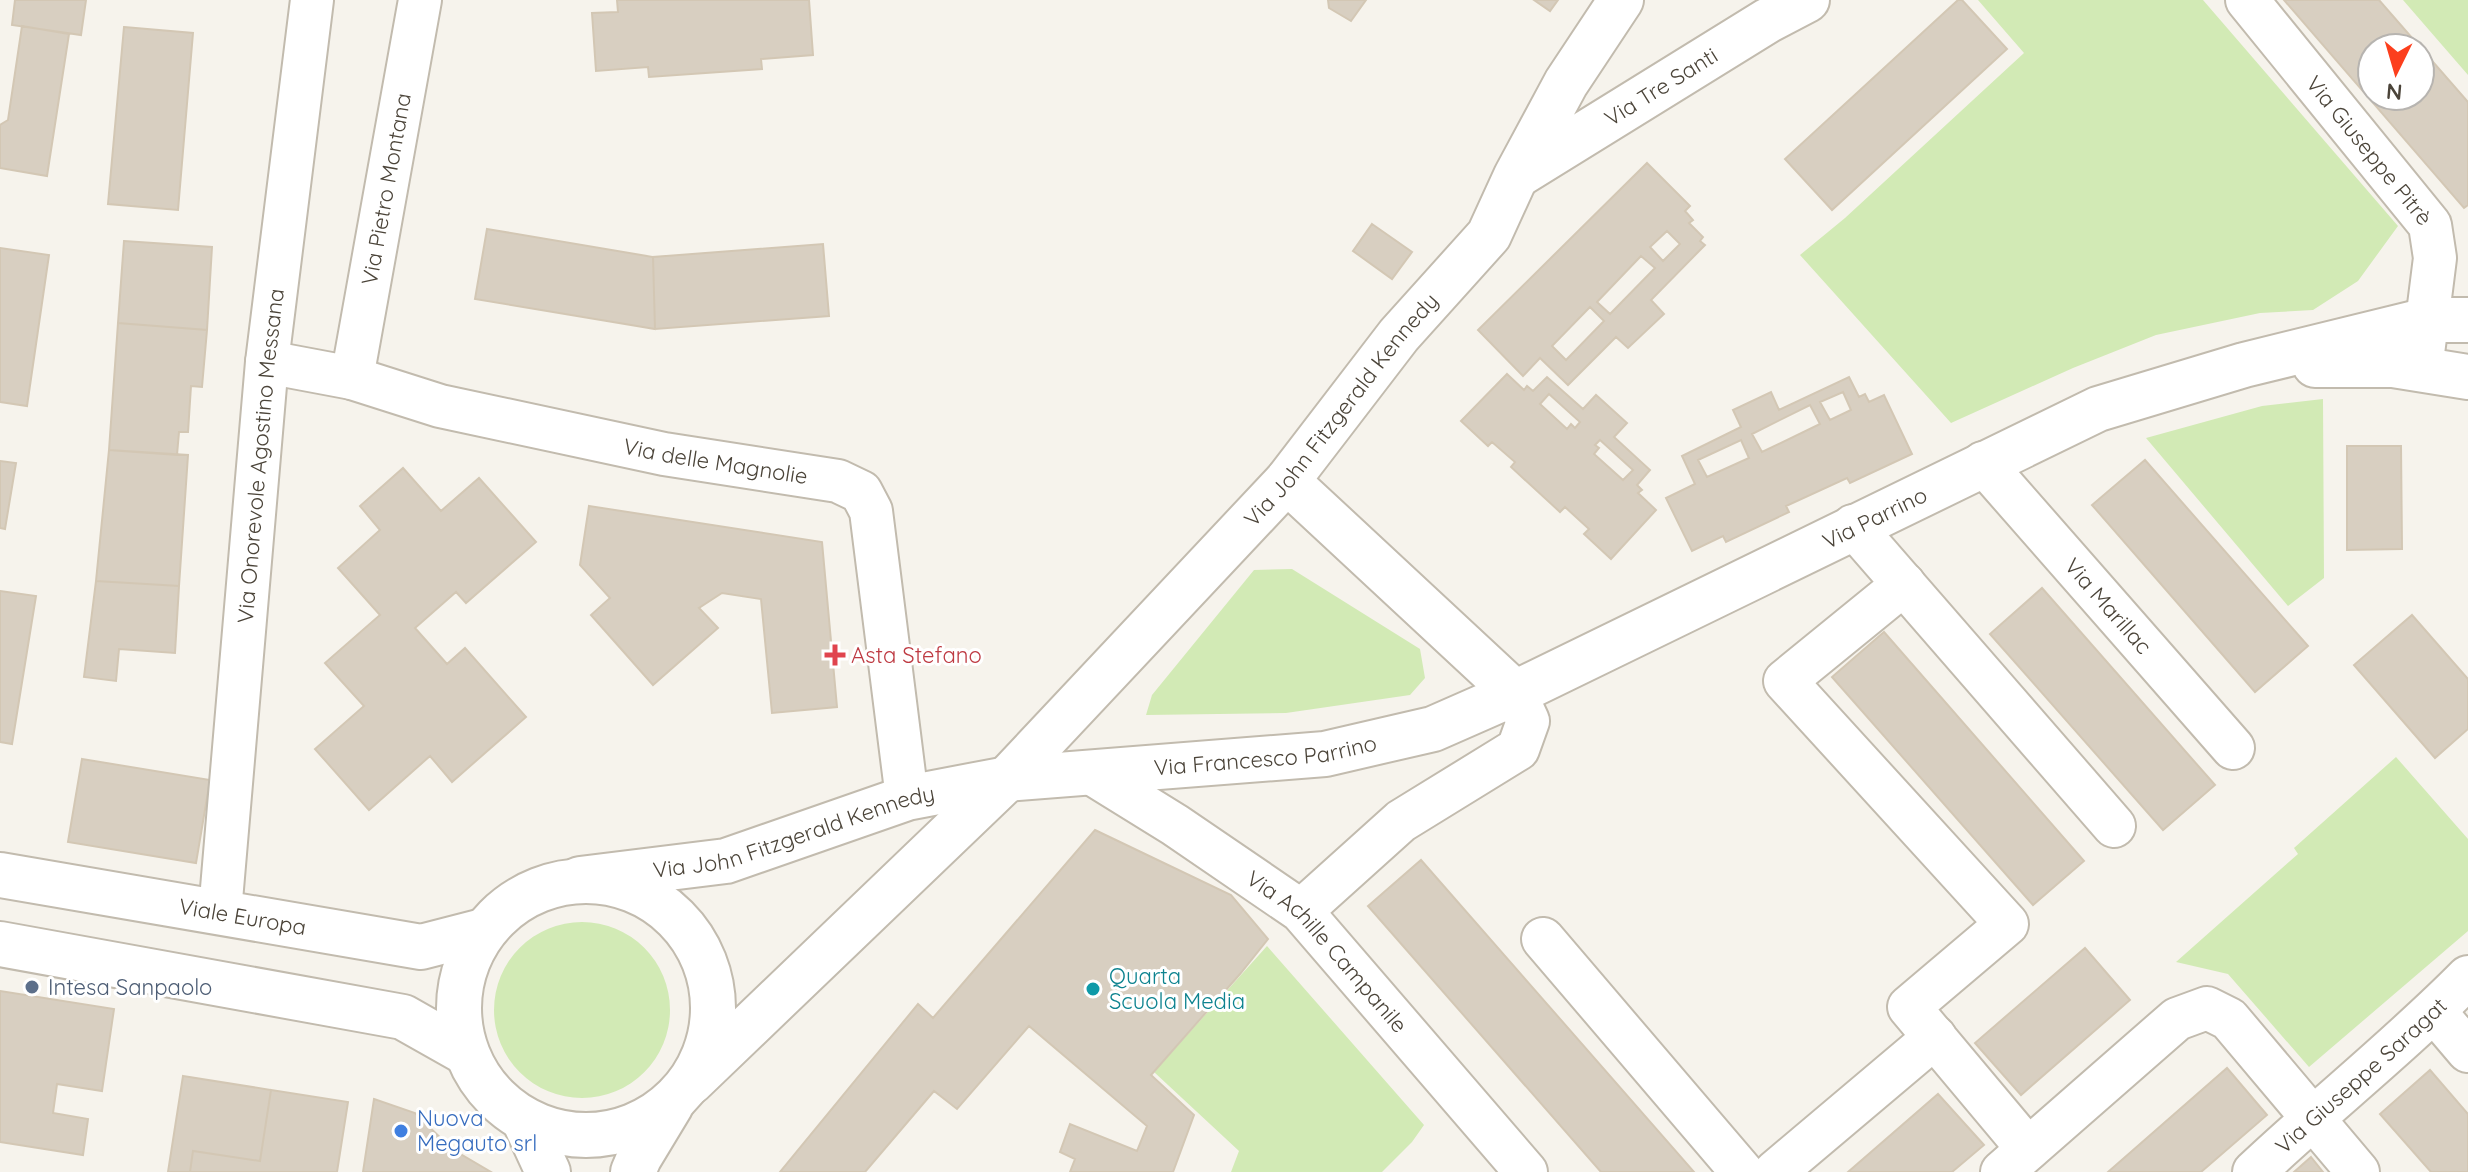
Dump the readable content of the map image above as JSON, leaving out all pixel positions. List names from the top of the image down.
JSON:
{
  "streets": {
    "street": [
      "Via Tre Santi",
      "Via Giuseppe Pitrè",
      "Via Pietro Montana",
      "Via John Fitzgerald Kennedy",
      "Via Onorevole Agostino Messana",
      "Via delle Magnolie",
      "Via Parrino",
      "Via Marillac",
      "Via Francesco Parrino",
      "Viale Europa",
      "Via Achille Campanile",
      "Via Giuseppe Saragat"
    ]
  },
  "crossings": [
    ["Via Tre Santi", "Via John Fitzgerald Kennedy"],
    ["Via Giuseppe Pitrè", "Via Parrino"],
    ["Via Pietro Montana", "Via delle Magnolie"],
    ["Via John Fitzgerald Kennedy", "Via delle Magnolie"],
    ["Via John Fitzgerald Kennedy", "Via Francesco Parrino"],
    ["Via John Fitzgerald Kennedy", "Viale Europa"],
    ["Via Onorevole Agostino Messana", "Via delle Magnolie"],
    ["Via Onorevole Agostino Messana", "Viale Europa"],
    ["Via Parrino", "Via Marillac"],
    ["Via Parrino", "Via Francesco Parrino"],
    ["Via Francesco Parrino", "Via Achille Campanile"]
  ],
  "places": {
    "health": ["Asta Stefano"],
    "other": ["Intesa Sanpaolo", "Quarta Scuola Media", "Nuova Megauto srl"]
  },
  "north": "bottom"
}
